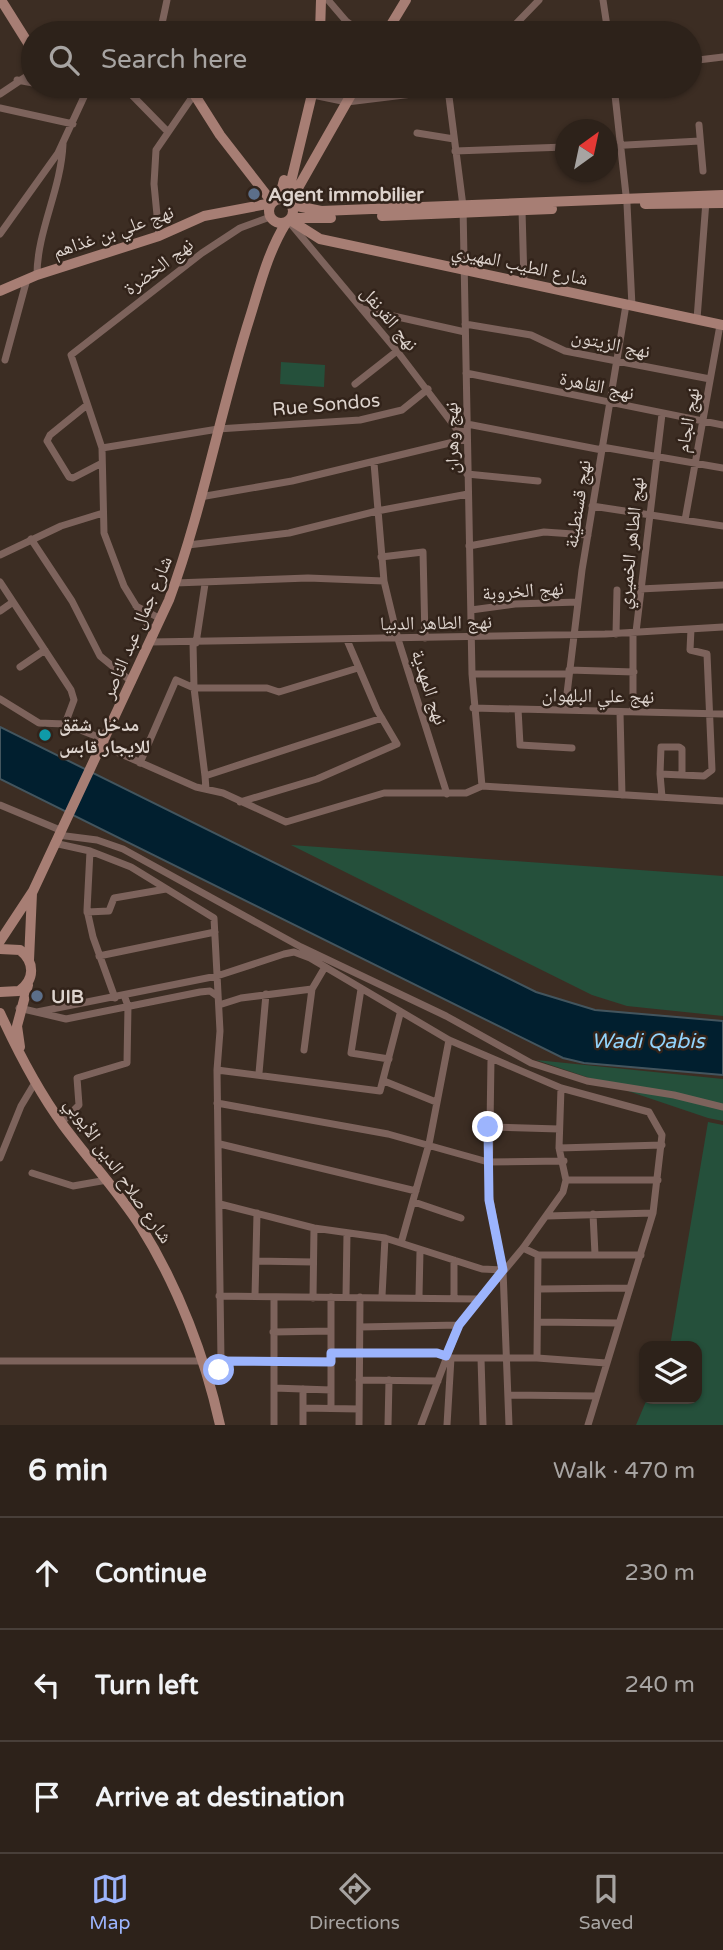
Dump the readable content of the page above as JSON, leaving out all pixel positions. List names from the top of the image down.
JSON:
{
  "streets": {
    "main road": [
      "نهج علي بن غذاهم",
      "شارع الطيب المهيري",
      "شارع جمال عبد الناصر",
      "شارع صلاح الدين الأيوبي"
    ],
    "street": [
      "نهج الخضرة",
      "نهج القرنفل",
      "نهج الزيتون",
      "نهج القاهرة",
      "Rue Sondos",
      "نهج الجام",
      "نهج وهران",
      "نهج قسنطينة",
      "نهج الطاهر الخميري",
      "نهج الخروبة",
      "نهج الطاهر الدبيا",
      "نهج المهدية",
      "نهج علي البلهوان"
    ]
  },
  "crossings": [
    ["نهج علي بن غذاهم", "شارع الطيب المهيري"],
    ["نهج علي بن غذاهم", "نهج الخضرة"],
    ["نهج علي بن غذاهم", "نهج القرنفل"],
    ["نهج علي بن غذاهم", "نهج وهران"],
    ["نهج علي بن غذاهم", "شارع جمال عبد الناصر"],
    ["شارع الطيب المهيري", "نهج القرنفل"],
    ["شارع الطيب المهيري", "نهج الجام"],
    ["شارع الطيب المهيري", "نهج وهران"],
    ["شارع الطيب المهيري", "نهج قسنطينة"],
    ["شارع الطيب المهيري", "شارع جمال عبد الناصر"],
    ["نهج الخضرة", "شارع جمال عبد الناصر"],
    ["نهج القرنفل", "نهج الزيتون"],
    ["نهج القرنفل", "Rue Sondos"],
    ["نهج القرنفل", "نهج وهران"],
    ["نهج القرنفل", "نهج الطاهر الخميري"],
    ["نهج القرنفل", "شارع جمال عبد الناصر"],
    ["نهج الزيتون", "نهج الجام"],
    ["نهج الزيتون", "نهج وهران"],
    ["نهج الزيتون", "نهج قسنطينة"],
    ["نهج القاهرة", "نهج الجام"],
    ["نهج القاهرة", "نهج وهران"],
    ["نهج القاهرة", "نهج قسنطينة"],
    ["نهج القاهرة", "نهج الطاهر الخميري"],
    ["Rue Sondos", "شارع جمال عبد الناصر"],
    ["نهج الجام", "نهج الطاهر الخميري"],
    ["نهج وهران", "نهج الطاهر الخميري"],
    ["نهج وهران", "نهج الخروبة"],
    ["نهج وهران", "نهج الطاهر الدبيا"],
    ["نهج وهران", "نهج علي البلهوان"],
    ["نهج قسنطينة", "نهج الطاهر الخميري"],
    ["نهج قسنطينة", "نهج الخروبة"],
    ["نهج قسنطينة", "نهج الطاهر الدبيا"],
    ["نهج قسنطينة", "نهج علي البلهوان"],
    ["نهج الطاهر الخميري", "نهج الطاهر الدبيا"],
    ["نهج الطاهر الخميري", "نهج علي البلهوان"],
    ["نهج الطاهر الدبيا", "شارع جمال عبد الناصر"],
    ["نهج الطاهر الدبيا", "نهج المهدية"]
  ],
  "water": ["Wadi Qabis"],
  "places": ["Agent immobilier", "مدخل شقق للايجار قابس", "UIB"],
  "north": "top right",
  "page": {
    "search": "Search here",
    "heading": ["6 min", "Walk · 470 m"],
    "list": [
      ["Continue", "230 m"],
      ["Turn left", "240 m"],
      "Arrive at destination"
    ],
    "nav": ["Map", "Directions", "Saved"]
  }
}
